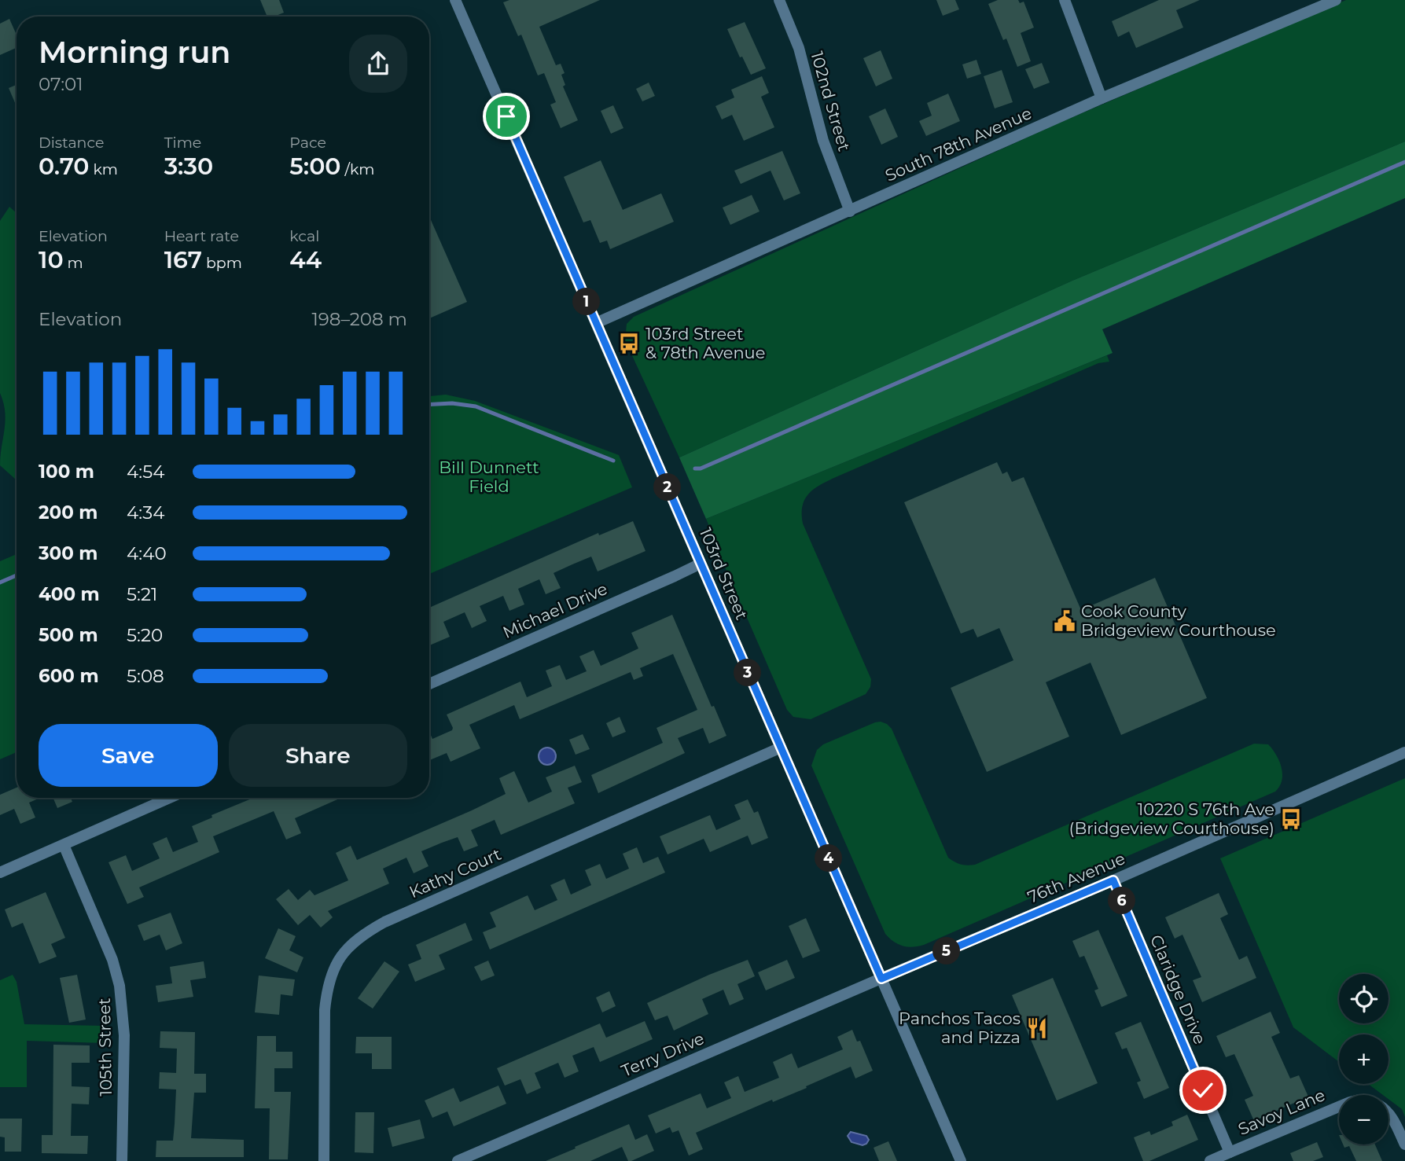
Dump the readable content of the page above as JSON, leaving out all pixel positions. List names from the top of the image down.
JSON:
{
  "streets": {
    "street": [
      "102nd Street",
      "South 78th Avenue",
      "103rd Street",
      "Michael Drive",
      "Kathy Court",
      "76th Avenue",
      "Claridge Drive",
      "105th Street",
      "Terry Drive",
      "Savoy Lane"
    ]
  },
  "crossings": [
    ["102nd Street", "South 78th Avenue"],
    ["South 78th Avenue", "103rd Street"],
    ["103rd Street", "Michael Drive"],
    ["103rd Street", "Kathy Court"],
    ["103rd Street", "76th Avenue"],
    ["103rd Street", "Terry Drive"],
    ["76th Avenue", "Claridge Drive"],
    ["76th Avenue", "Terry Drive"],
    ["Claridge Drive", "Savoy Lane"]
  ],
  "parks": ["Bill Dunnett Field"],
  "places": {
    "bus stop": ["103rd Street & 78th Avenue", "10220 S 76th Ave (Bridgeview Courthouse)"],
    "public building": ["Cook County Bridgeview Courthouse"],
    "restaurant": ["Panchos Tacos and Pizza"]
  },
  "page": {
    "heading": ["Morning run", "07:01"],
    "stats": [
      ["Distance", "0.70 km"],
      ["Time", "3:30"],
      ["Pace", "5:00 /km"],
      ["Elevation", "10 m"],
      ["Heart rate", "167 bpm"],
      ["kcal", "44"]
    ],
    "pins": [
      "1",
      "2",
      "3",
      "4",
      "6",
      "5"
    ],
    "chart": ["Elevation", "198–208 m"],
    "list": [
      {
        "name": "100 m",
        "note": "4:54"
      },
      {
        "name": "200 m",
        "note": "4:34"
      },
      {
        "name": "300 m",
        "note": "4:40"
      },
      {
        "name": "400 m",
        "note": "5:21"
      },
      {
        "name": "500 m",
        "note": "5:20"
      },
      {
        "name": "600 m",
        "note": "5:08"
      }
    ],
    "buttons": ["Save", "Share"],
    "map_buttons": ["+", "−"]
  }
}
